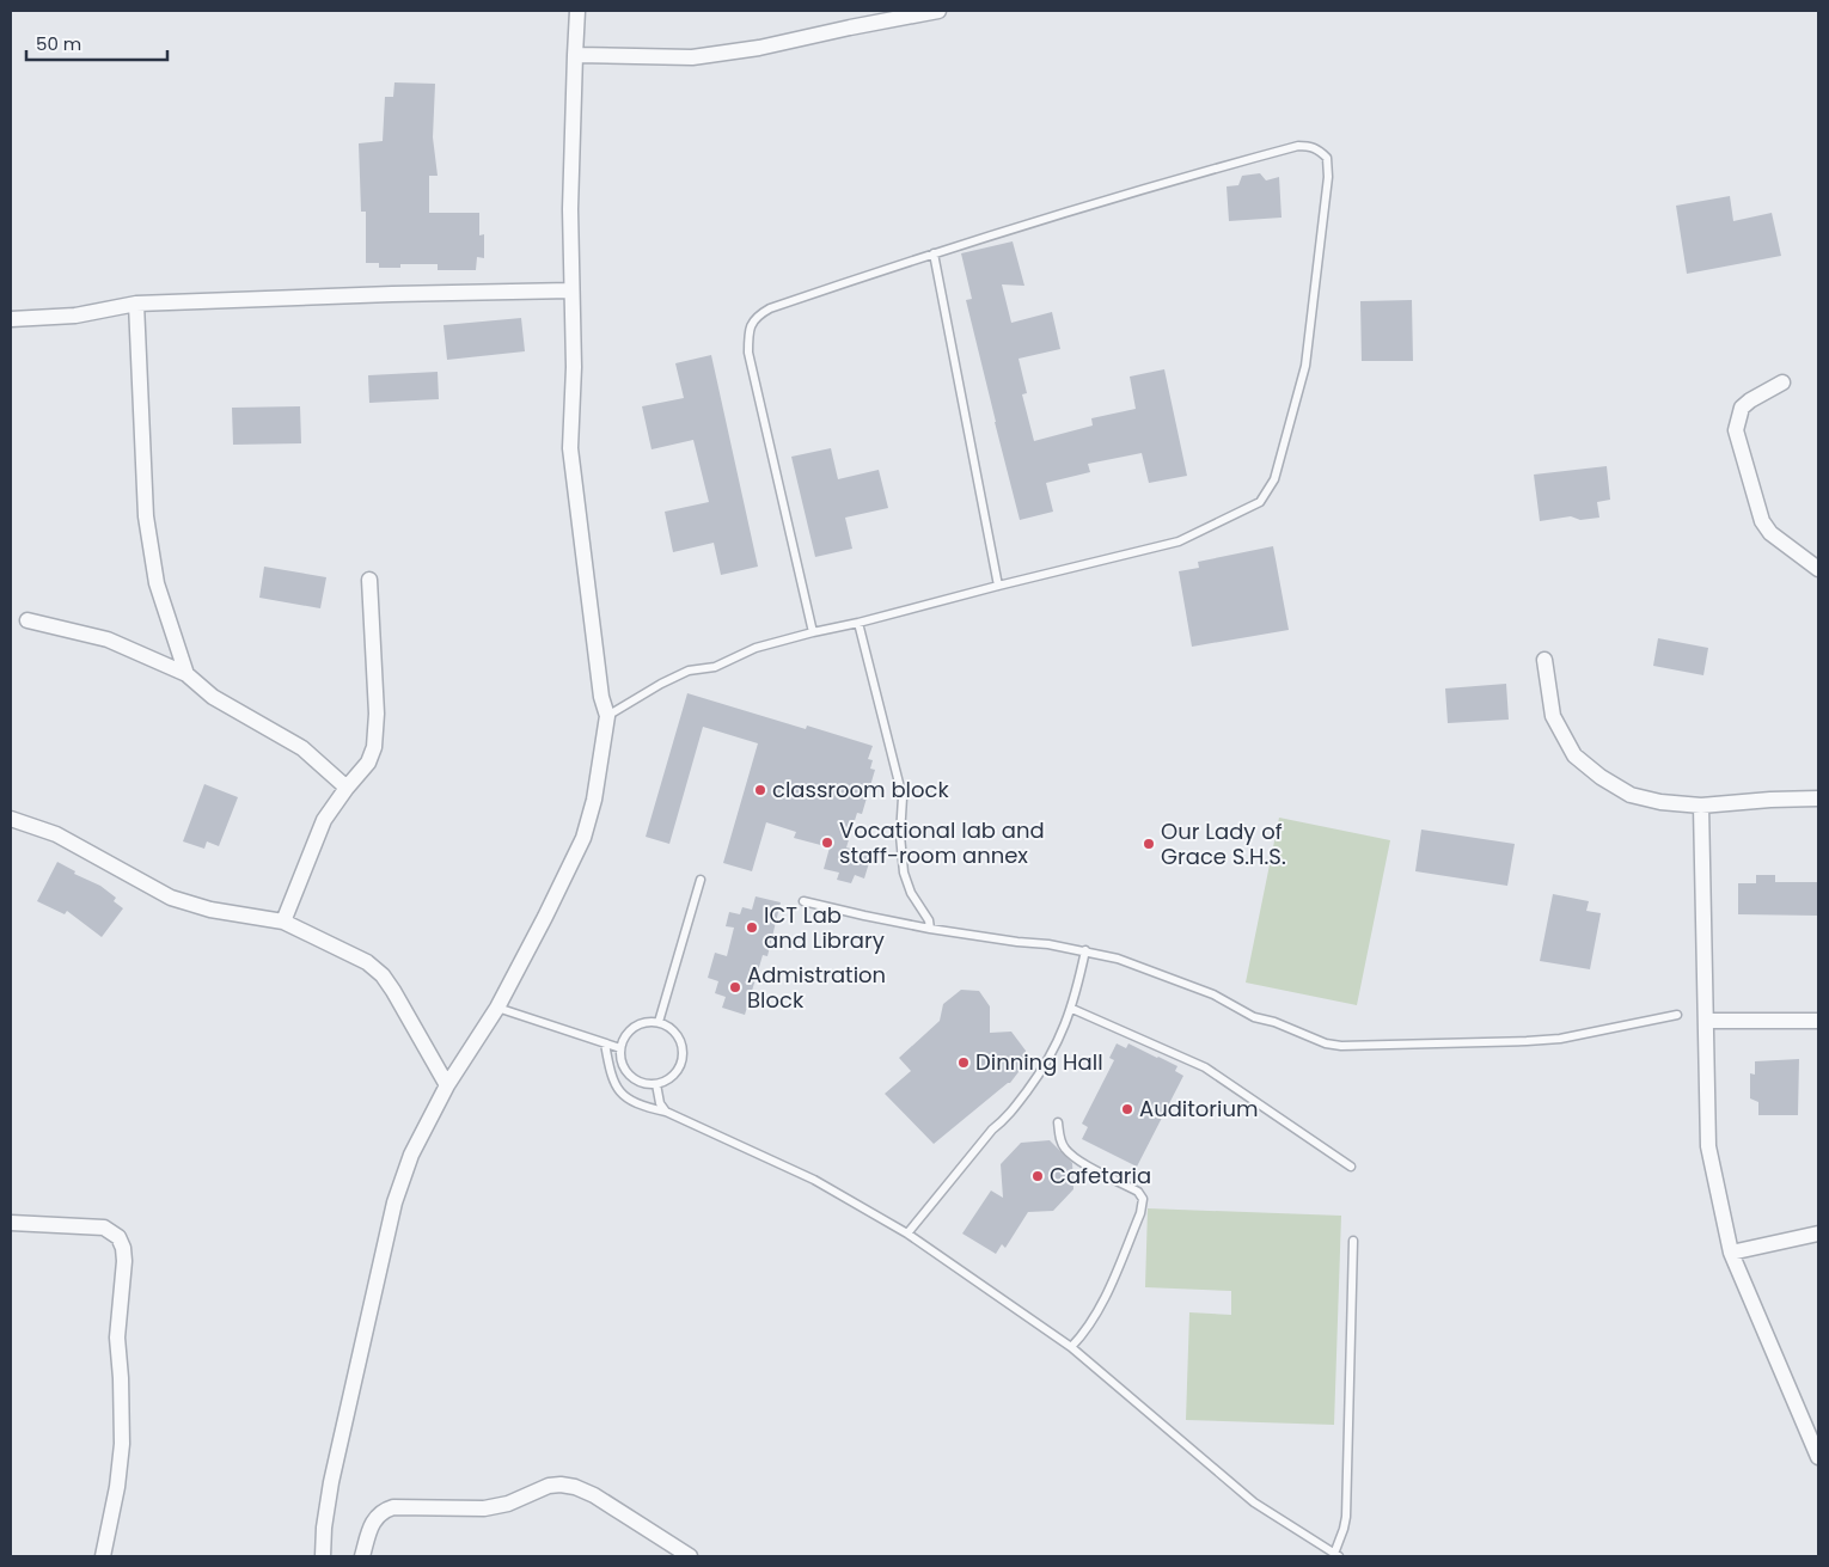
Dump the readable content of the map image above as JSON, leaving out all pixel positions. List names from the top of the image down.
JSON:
{
  "places": [
    "classroom block",
    "Vocational lab and staff-room annex",
    "Our Lady of Grace S.H.S.",
    "ICT Lab and Library",
    "Admistration Block",
    "Dinning Hall",
    "Auditorium",
    "Cafetaria"
  ],
  "scale_bar": "50 m"
}
